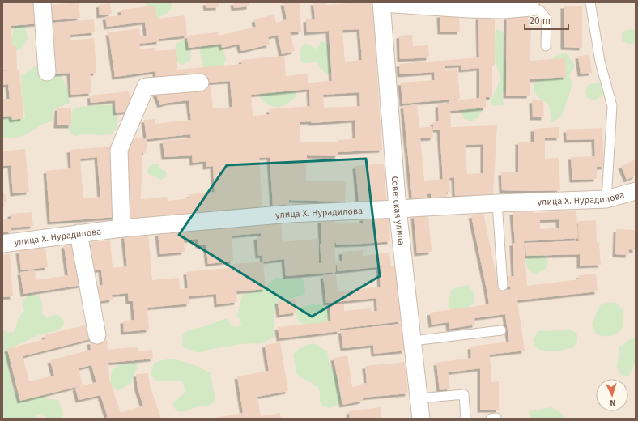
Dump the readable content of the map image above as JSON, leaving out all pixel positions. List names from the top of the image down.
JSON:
{
  "streets": {
    "street": ["улица Х. Нурадилова", "Советская улица"]
  },
  "crossings": [
    ["улица Х. Нурадилова", "Советская улица"]
  ],
  "scale_bar": "20 m",
  "north": "bottom"
}
